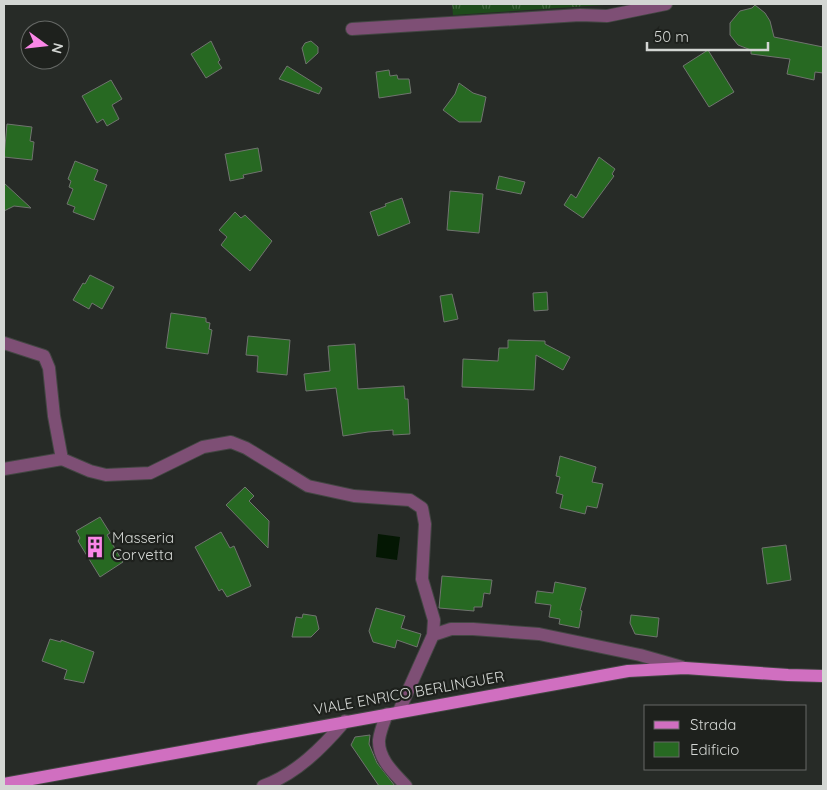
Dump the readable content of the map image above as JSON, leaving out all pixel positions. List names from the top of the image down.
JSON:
{
  "streets": {
    "main road": ["VIALE ENRICO BERLINGUER"]
  },
  "places": {
    "building": ["Masseria Corvetta"]
  },
  "legend": ["Strada", "Edificio"],
  "scale_bar": "50 m",
  "north": "right"
}
